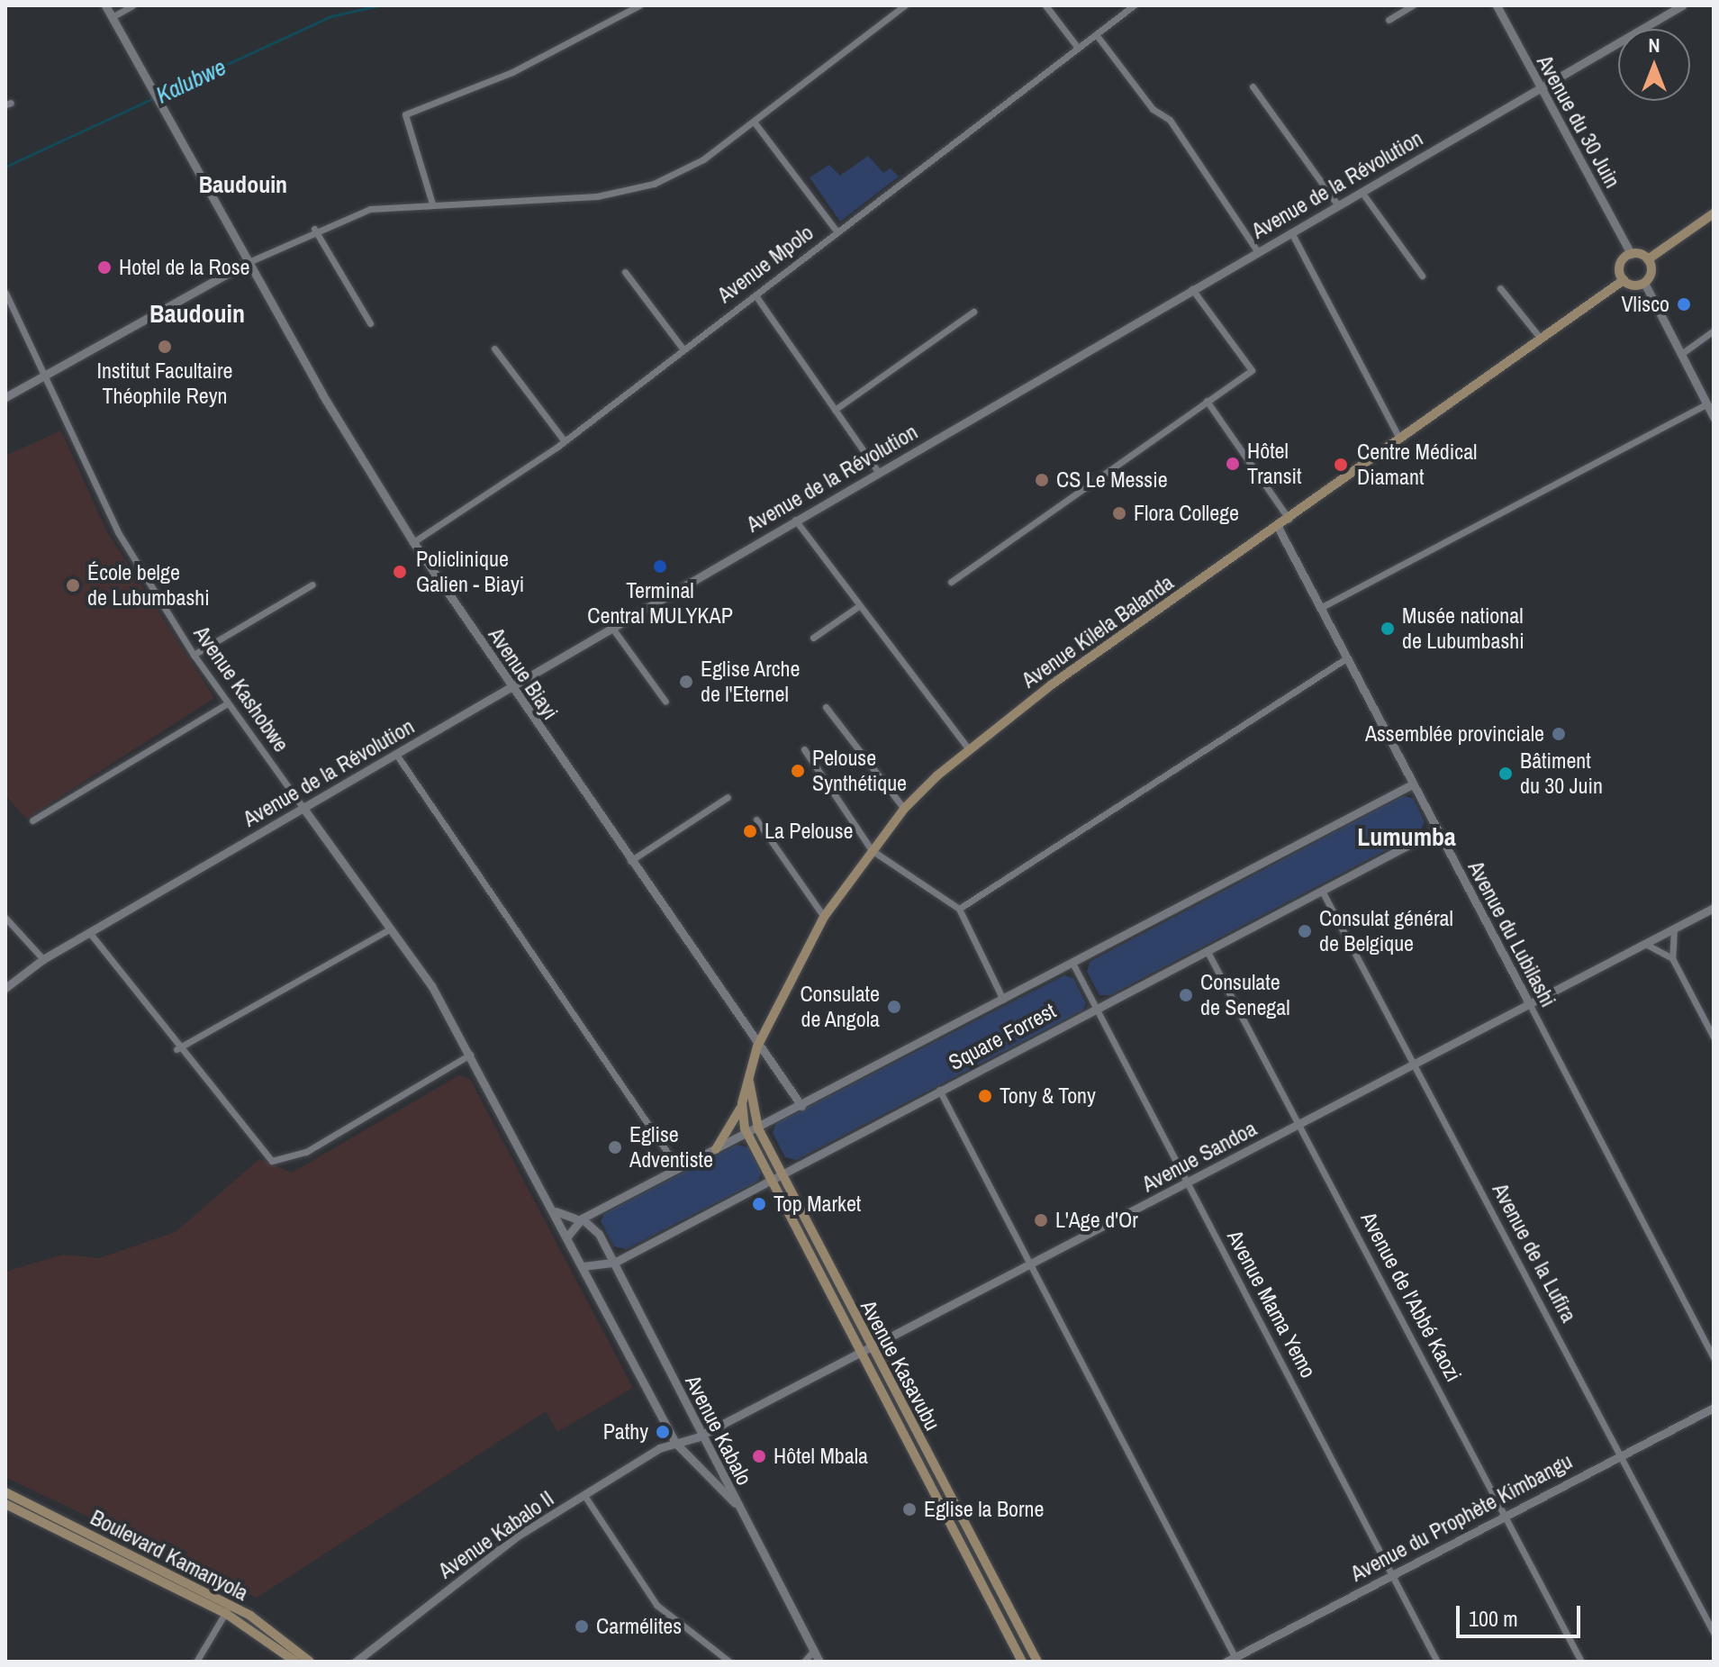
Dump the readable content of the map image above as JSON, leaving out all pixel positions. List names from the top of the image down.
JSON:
{
  "streets": {
    "main road": ["Avenue Kilela Balanda", "Avenue Kasavubu", "Boulevard Kamanyola"],
    "street": [
      "Avenue du 30 Juin",
      "Avenue de la Révolution",
      "Avenue Mpolo",
      "Avenue Biayi",
      "Avenue Kashobwe",
      "Avenue du Lubilashi",
      "Square Forrest",
      "Avenue Sandoa",
      "Avenue de la Lufira",
      "Avenue de l'Abbé Kaozi",
      "Avenue Mama Yemo",
      "Avenue Kabalo",
      "Avenue du Prophète Kimbangu",
      "Avenue Kabalo II"
    ]
  },
  "crossings": [
    ["Avenue du 30 Juin", "Avenue de la Révolution"],
    ["Avenue du 30 Juin", "Avenue Kilela Balanda"],
    ["Avenue de la Révolution", "Avenue Biayi"],
    ["Avenue de la Révolution", "Avenue Kashobwe"],
    ["Avenue Mpolo", "Avenue Biayi"],
    ["Avenue Kilela Balanda", "Avenue Biayi"],
    ["Avenue Kilela Balanda", "Avenue du Lubilashi"],
    ["Avenue Kilela Balanda", "Square Forrest"],
    ["Avenue Kilela Balanda", "Avenue Kasavubu"],
    ["Avenue Biayi", "Square Forrest"],
    ["Avenue Kashobwe", "Square Forrest"],
    ["Avenue Kashobwe", "Avenue Kabalo"],
    ["Avenue du Lubilashi", "Square Forrest"],
    ["Avenue du Lubilashi", "Avenue Sandoa"],
    ["Square Forrest", "Avenue de la Lufira"],
    ["Square Forrest", "Avenue de l'Abbé Kaozi"],
    ["Square Forrest", "Avenue Mama Yemo"],
    ["Square Forrest", "Avenue Kasavubu"],
    ["Square Forrest", "Avenue Kabalo"],
    ["Avenue Sandoa", "Avenue de la Lufira"],
    ["Avenue Sandoa", "Avenue de l'Abbé Kaozi"],
    ["Avenue Sandoa", "Avenue Mama Yemo"],
    ["Avenue Sandoa", "Avenue Kasavubu"],
    ["Avenue Sandoa", "Avenue Kabalo"],
    ["Avenue Sandoa", "Avenue Kabalo II"],
    ["Avenue de la Lufira", "Avenue du Prophète Kimbangu"],
    ["Avenue de l'Abbé Kaozi", "Avenue du Prophète Kimbangu"],
    ["Avenue Mama Yemo", "Avenue du Prophète Kimbangu"]
  ],
  "districts": ["Baudouin", "Baudouin", "Lumumba"],
  "water": ["Kalubwe"],
  "places": [
    "Hotel de la Rose",
    "Vlisco",
    "Institut Facultaire Théophile Reyn",
    "Hôtel Transit",
    "Centre Médical Diamant",
    "CS Le Messie",
    "Flora College",
    "Terminal Central MULYKAP",
    "Policlinique Galien - Biayi",
    "École belge de Lubumbashi",
    "Musée national de Lubumbashi",
    "Eglise Arche de l'Eternel",
    "Assemblée provinciale",
    "Pelouse Synthétique",
    "Bâtiment du 30 Juin",
    "La Pelouse",
    "Consulat général de Belgique",
    "Consulate de Senegal",
    "Consulate de Angola",
    "Tony & Tony",
    "Eglise Adventiste",
    "Top Market",
    "L'Age d'Or",
    "Pathy",
    "Hôtel Mbala",
    "Eglise la Borne",
    "Carmélites"
  ],
  "scale_bar": "100 m",
  "north": "top"
}
